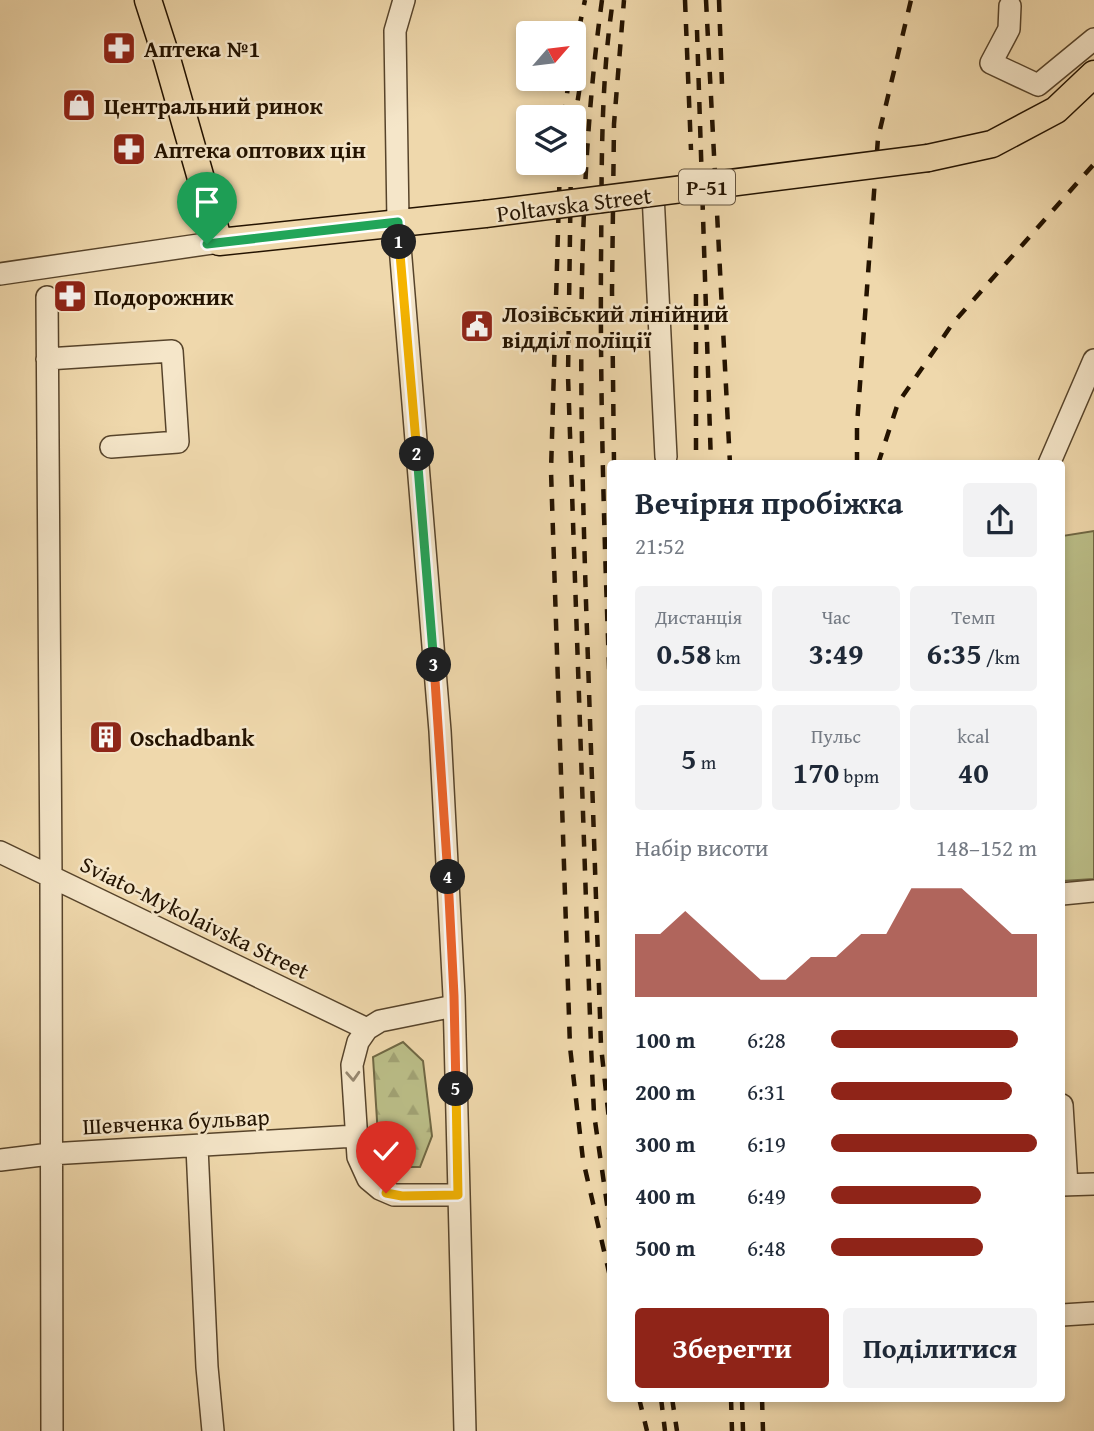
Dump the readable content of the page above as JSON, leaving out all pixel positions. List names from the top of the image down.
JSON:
{
  "streets": {
    "main road": ["Р-51", "Poltavska Street"],
    "street": ["Sviato-Mykolaivska Street", "Шевченка бульвар"]
  },
  "places": {
    "pharmacy": ["Аптека №1", "Аптека оптових цін", "Подорожник"],
    "shop": ["Центральний ринок"],
    "public building": ["Лозівський лінійний відділ поліції"],
    "building": ["Oschadbank"]
  },
  "north": "top right",
  "page": {
    "pins": [
      "1",
      "2",
      "3",
      "4",
      "5"
    ],
    "heading": ["Вечірня пробіжка", "21:52"],
    "stats": [
      ["Дистанція", "0.58 km"],
      ["Час", "3:49"],
      ["Темп", "6:35 /km"],
      ["5 m"],
      ["Пульс", "170 bpm"],
      ["kcal", "40"]
    ],
    "chart": ["Набір висоти", "148–152 m"],
    "list": [
      {
        "name": "100 m",
        "note": "6:28"
      },
      {
        "name": "200 m",
        "note": "6:31"
      },
      {
        "name": "300 m",
        "note": "6:19"
      },
      {
        "name": "400 m",
        "note": "6:49"
      },
      {
        "name": "500 m",
        "note": "6:48"
      }
    ],
    "buttons": ["Зберегти", "Поділитися"]
  }
}
